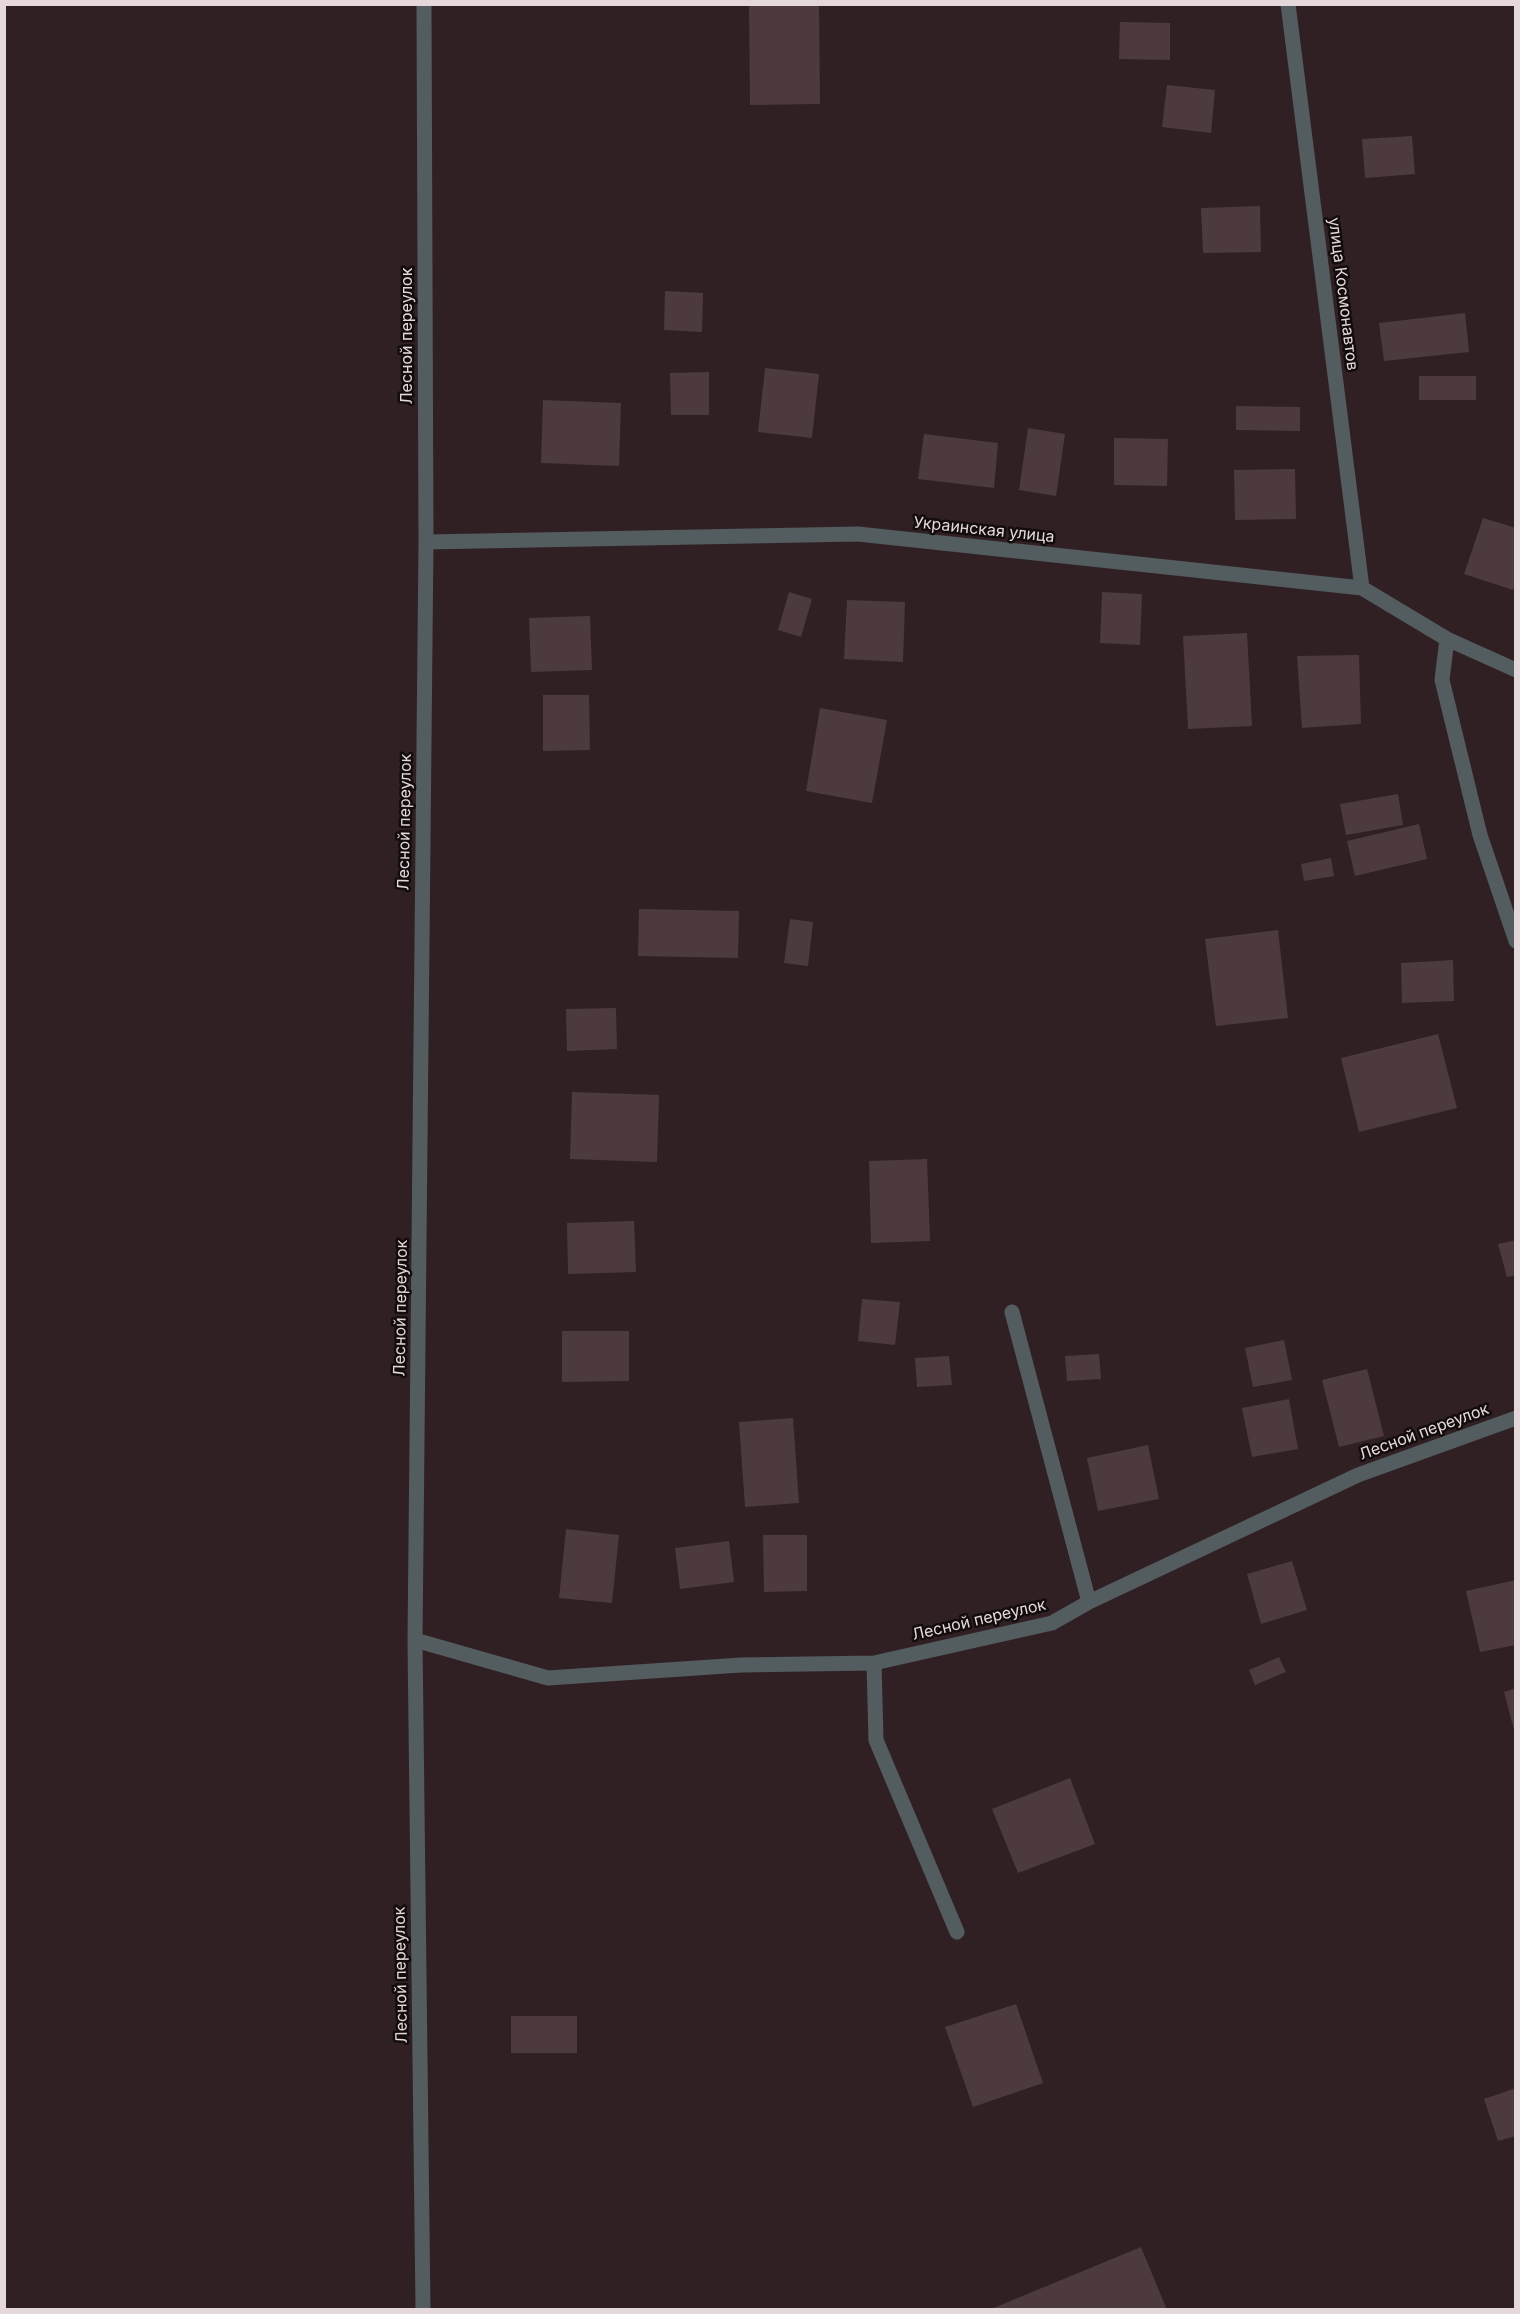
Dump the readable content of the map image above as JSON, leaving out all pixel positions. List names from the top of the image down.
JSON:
{
  "streets": {
    "street": ["улица Космонавтов", "Лесной переулок", "Украинская улица"]
  },
  "crossings": [
    ["улица Космонавтов", "Украинская улица"],
    ["Лесной переулок", "Украинская улица"]
  ]
}
